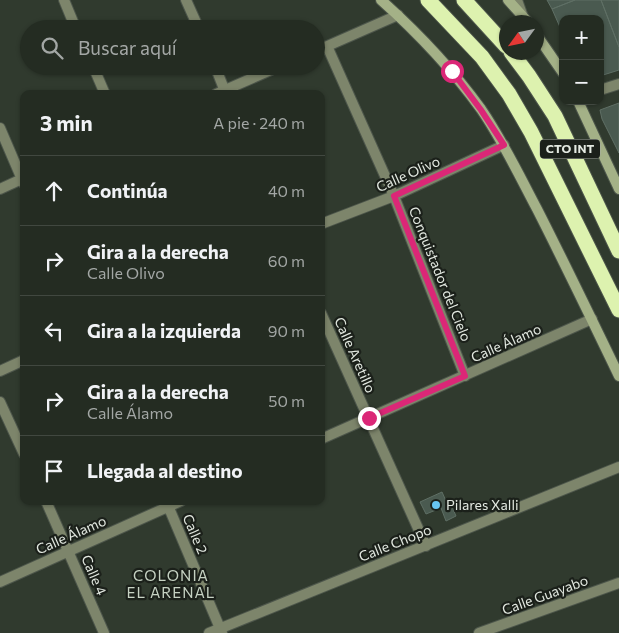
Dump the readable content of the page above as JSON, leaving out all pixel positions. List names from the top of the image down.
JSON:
{
  "streets": {
    "highway": ["CTO INT"],
    "street": [
      "Calle Olivo",
      "Conquistador del Cielo",
      "Calle Álamo",
      "Calle Aretillo",
      "Calle 2",
      "Calle Chopo",
      "Calle 4",
      "Calle Guayabo"
    ]
  },
  "crossings": [
    ["Calle Olivo", "Conquistador del Cielo"],
    ["Conquistador del Cielo", "Calle Álamo"],
    ["Calle Álamo", "Calle Aretillo"],
    ["Calle Álamo", "Calle 4"],
    ["Calle Aretillo", "Calle Chopo"],
    ["Calle 2", "Calle Chopo"]
  ],
  "districts": ["COLONIA EL ARENAL"],
  "places": ["Pilares Xalli"],
  "north": "bottom left",
  "page": {
    "map_buttons": ["+", "−"],
    "search": "Buscar aquí",
    "heading": ["3 min", "A pie · 240 m"],
    "list": [
      ["Continúa", "40 m"],
      ["Gira a la derecha", "Calle Olivo", "60 m"],
      ["Gira a la izquierda", "90 m"],
      ["Gira a la derecha", "Calle Álamo", "50 m"],
      "Llegada al destino"
    ]
  }
}
